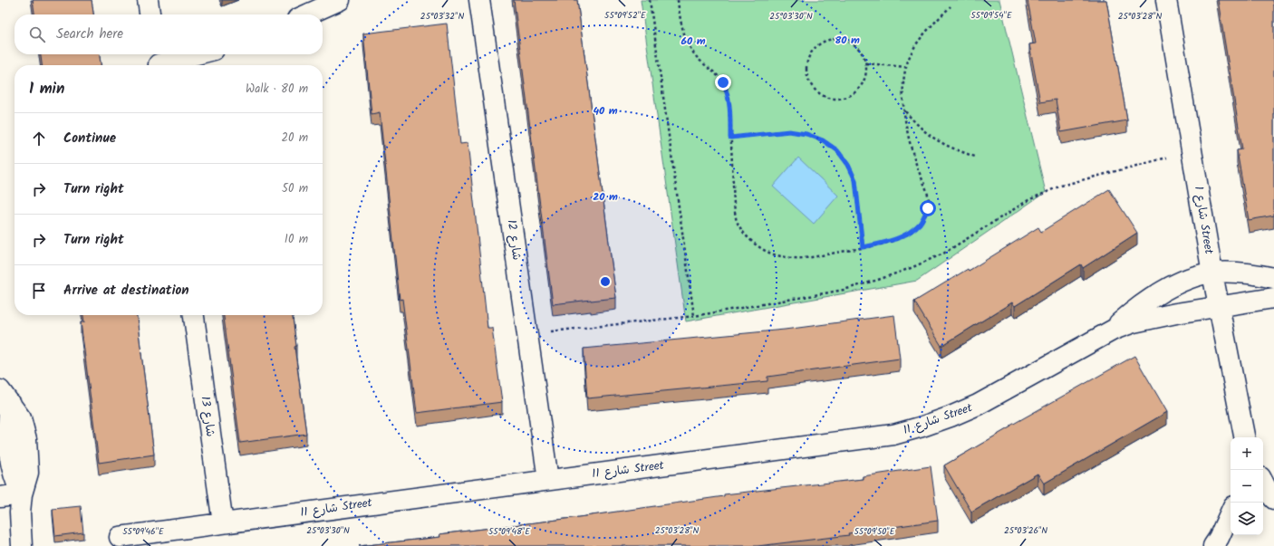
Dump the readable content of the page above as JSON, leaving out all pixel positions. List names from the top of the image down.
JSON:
{
  "streets": {
    "street": [
      "شارع 1 Street",
      "شارع 12",
      "شارع 13",
      "شارع 11 Street"
    ]
  },
  "crossings": [
    ["شارع 1 Street", "شارع 11 Street"],
    ["شارع 12", "شارع 11 Street"],
    ["شارع 13", "شارع 11 Street"]
  ],
  "page": {
    "search": "Search here",
    "heading": ["1 min", "Walk · 80 m"],
    "list": [
      ["Continue", "20 m"],
      ["Turn right", "50 m"],
      ["Turn right", "10 m"],
      "Arrive at destination"
    ],
    "map_buttons": ["+", "−"]
  },
  "coordinates": [
    "55°09'52\"E",
    "55°09'54\"E",
    "25°03'32\"N",
    "25°03'30\"N",
    "25°03'28\"N",
    "25°03'26\"N",
    "55°09'46\"E",
    "55°09'48\"E",
    "55°09'50\"E"
  ],
  "rings": [
    "80 m",
    "60 m",
    "40 m",
    "20 m"
  ]
}
